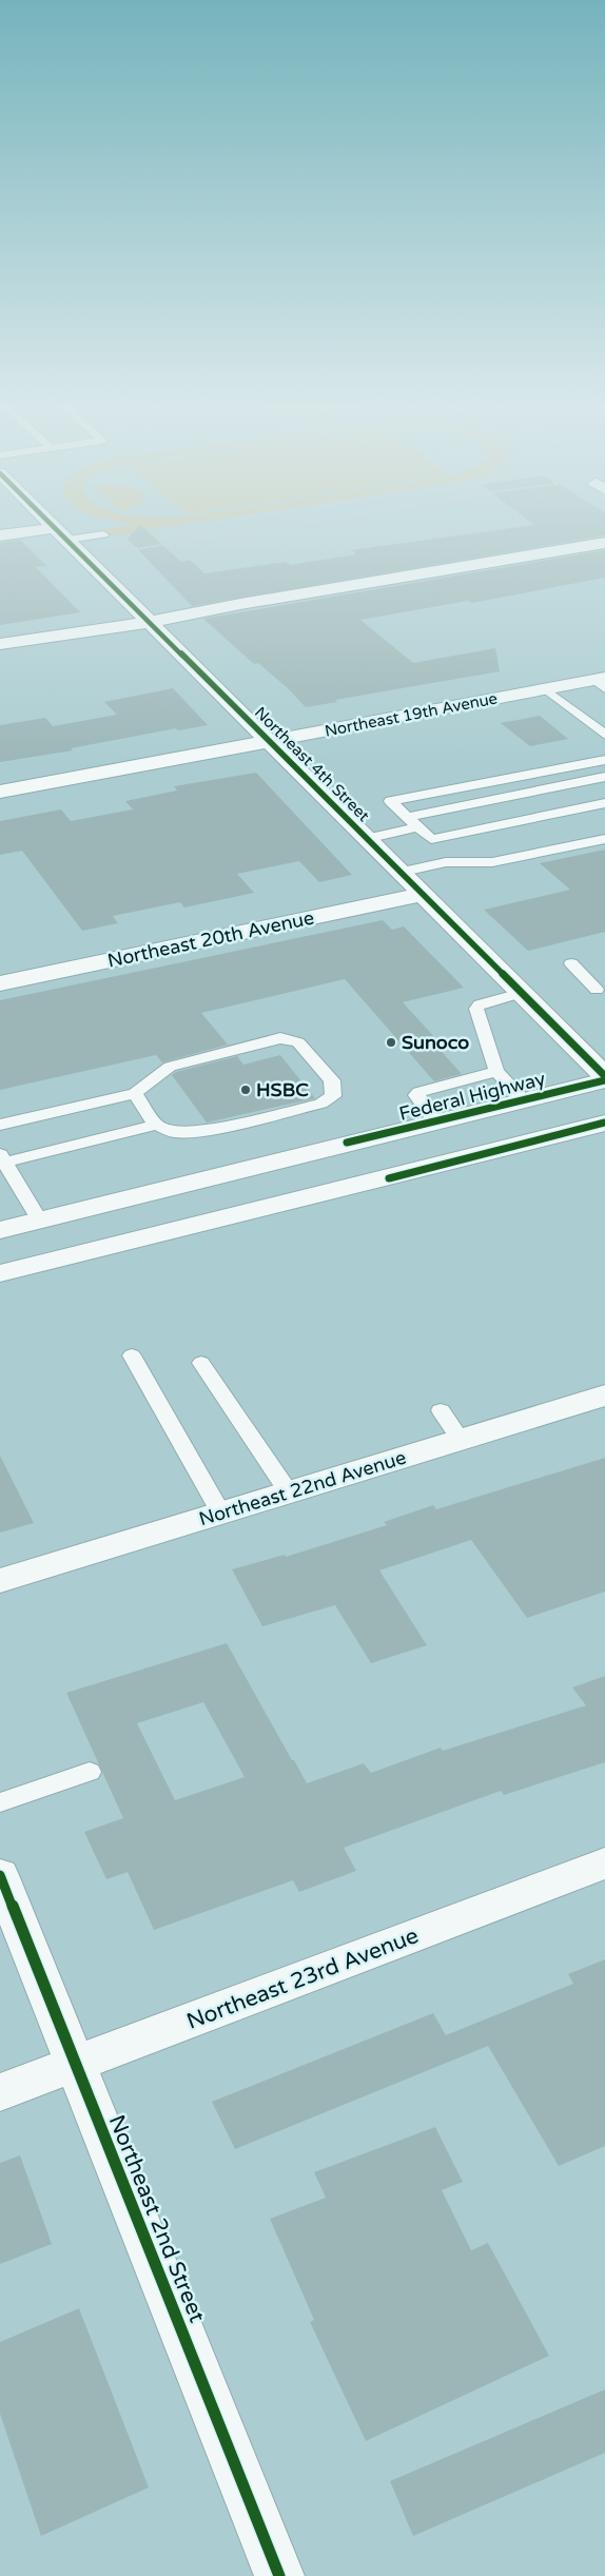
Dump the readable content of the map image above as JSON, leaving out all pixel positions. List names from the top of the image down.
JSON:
{
  "streets": {
    "street": [
      "Northeast 19th Avenue",
      "Northeast 4th Street",
      "Northeast 20th Avenue",
      "Federal Highway",
      "Northeast 22nd Avenue",
      "Northeast 23rd Avenue",
      "Northeast 2nd Street"
    ]
  },
  "crossings": [
    ["Northeast 19th Avenue", "Northeast 4th Street"],
    ["Northeast 4th Street", "Northeast 20th Avenue"],
    ["Northeast 23rd Avenue", "Northeast 2nd Street"]
  ],
  "places": ["Sunoco", "HSBC"]
}
